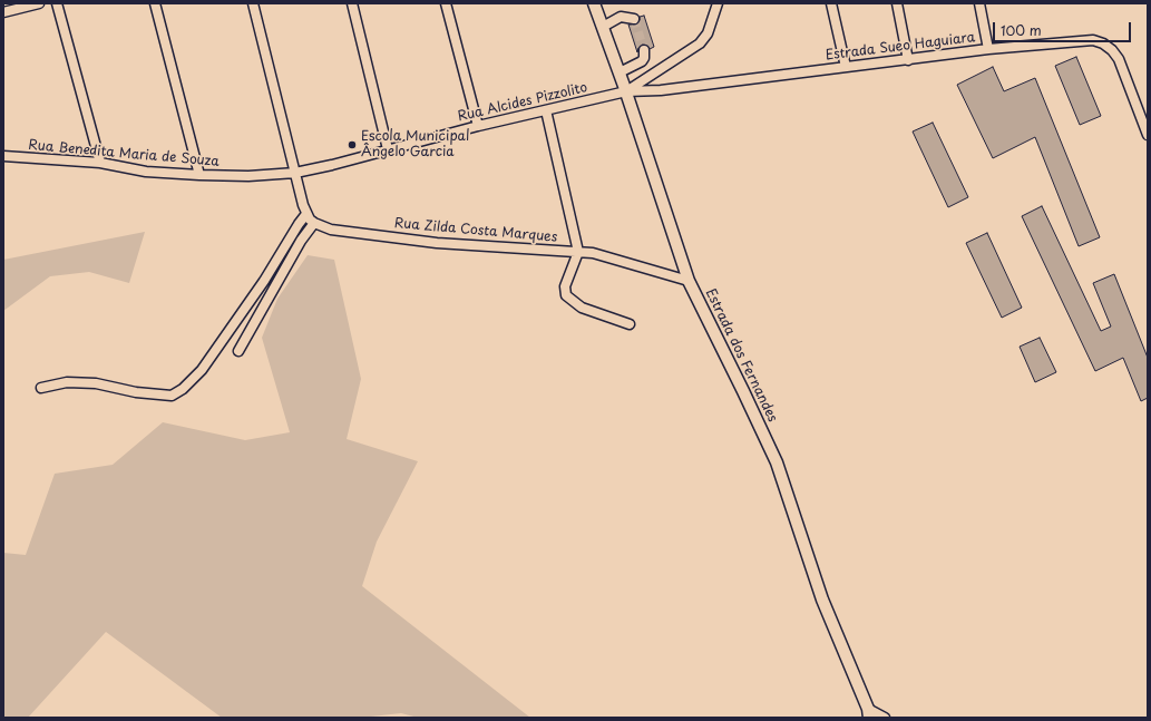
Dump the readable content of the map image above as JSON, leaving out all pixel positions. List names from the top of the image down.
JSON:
{
  "streets": {
    "main road": ["Estrada dos Fernandes"],
    "street": [
      "Estrada Sueo Haguiara",
      "Rua Alcides Pizzolito",
      "Rua Benedita Maria de Souza",
      "Rua Zilda Costa Marques"
    ]
  },
  "crossings": [
    ["Estrada Sueo Haguiara", "Rua Alcides Pizzolito"],
    ["Estrada Sueo Haguiara", "Estrada dos Fernandes"],
    ["Rua Alcides Pizzolito", "Rua Benedita Maria de Souza"],
    ["Rua Alcides Pizzolito", "Rua Zilda Costa Marques"],
    ["Rua Alcides Pizzolito", "Estrada dos Fernandes"],
    ["Rua Benedita Maria de Souza", "Rua Zilda Costa Marques"],
    ["Rua Zilda Costa Marques", "Estrada dos Fernandes"]
  ],
  "places": ["Escola Municipal Ângelo Garcia"],
  "scale_bar": "100 m"
}
